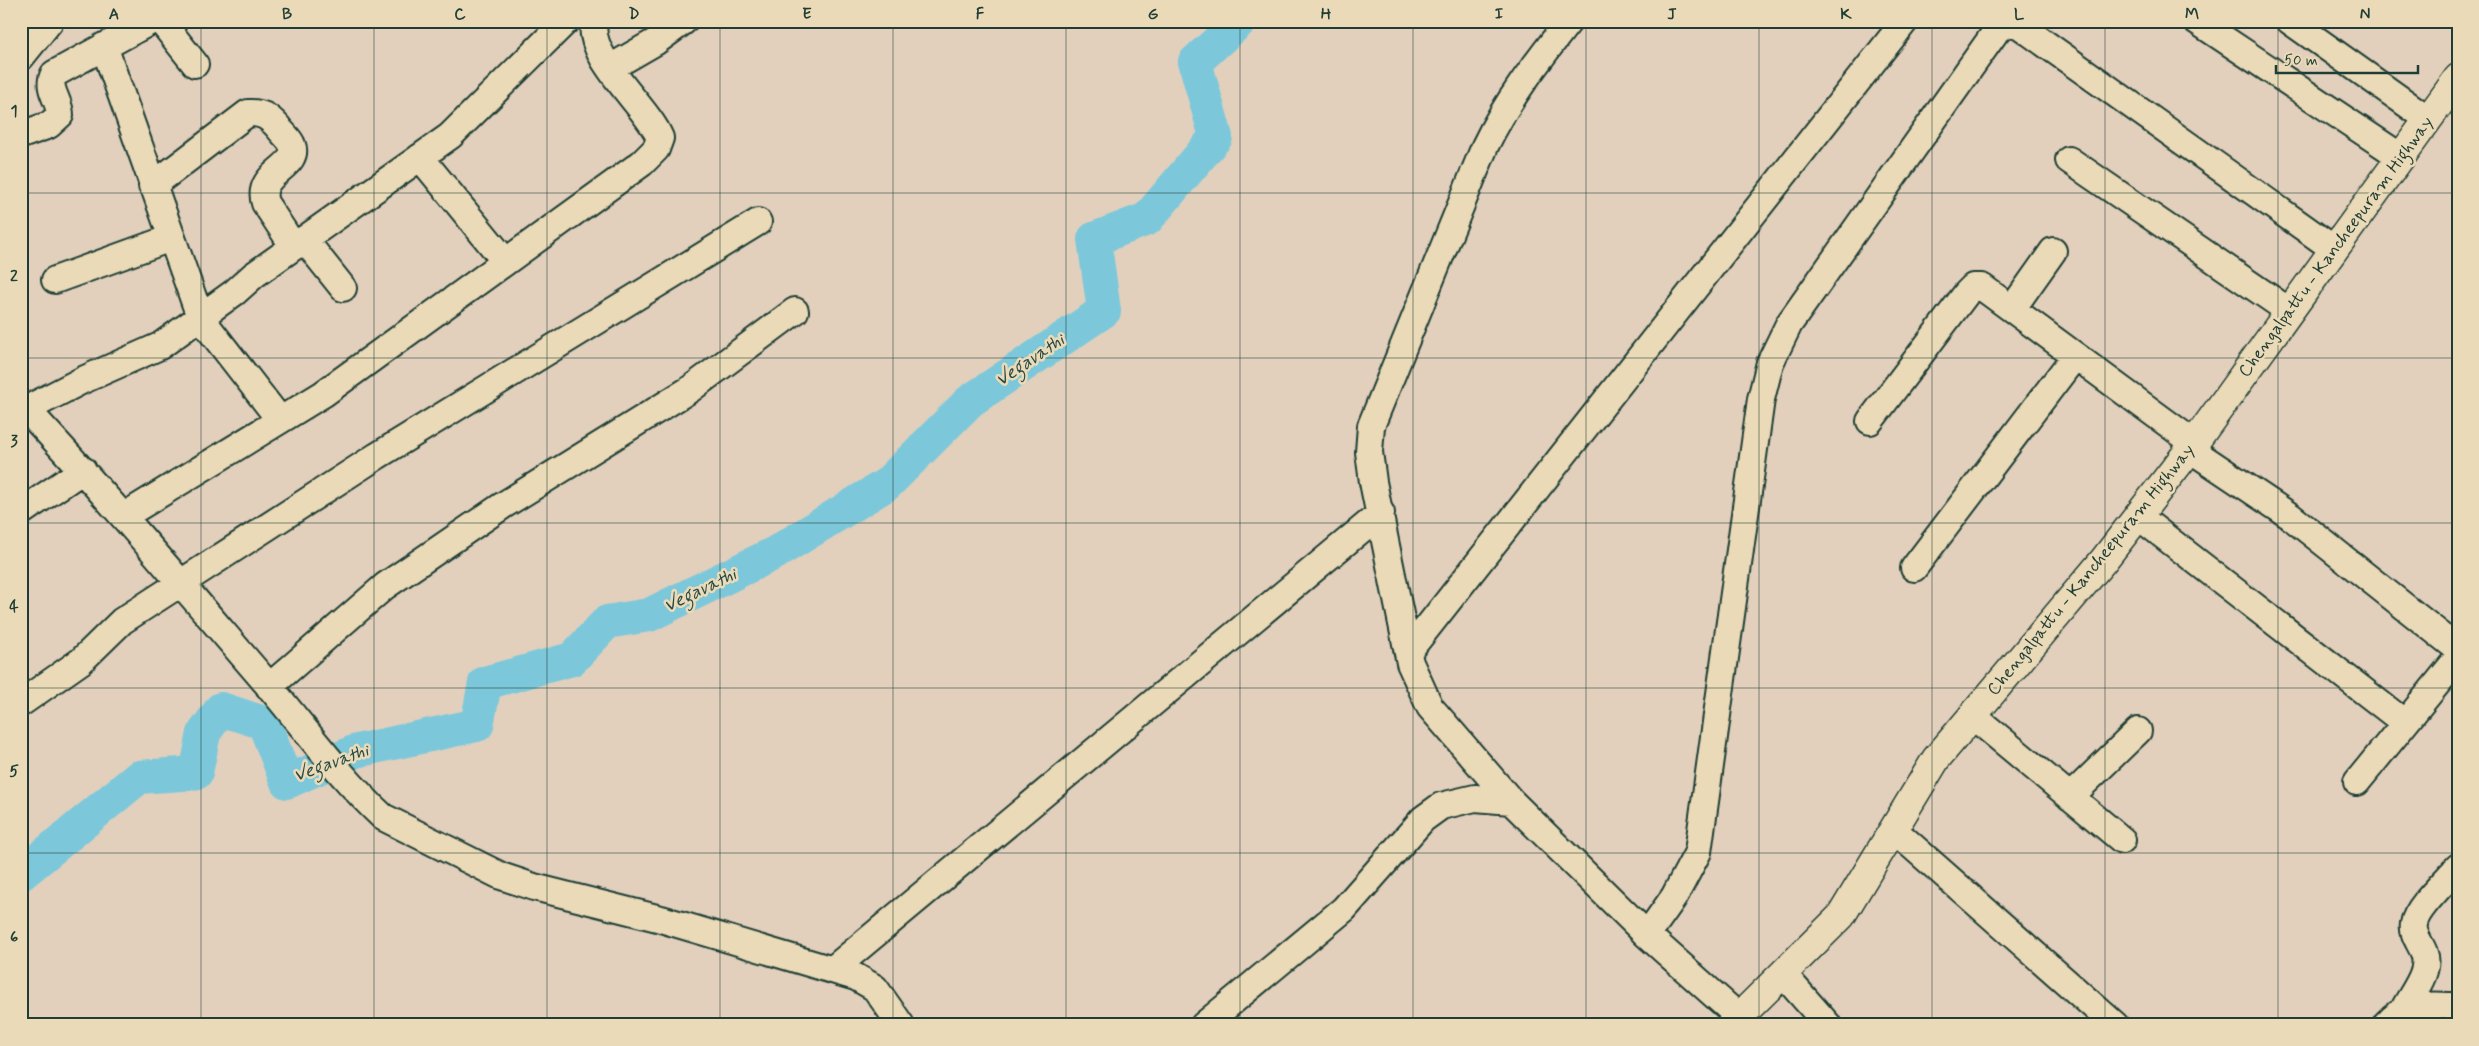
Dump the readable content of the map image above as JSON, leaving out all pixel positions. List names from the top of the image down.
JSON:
{
  "streets": {
    "highway": ["Chengalpattu - Kancheepuram Highway"]
  },
  "water": ["Vegavathi"],
  "scale_bar": "50 m",
  "grid": {
    "columns": [
      "A",
      "B",
      "C",
      "D",
      "E",
      "F",
      "G",
      "H",
      "I",
      "J",
      "K",
      "L",
      "M",
      "N"
    ],
    "rows": [
      "1",
      "2",
      "3",
      "4",
      "5",
      "6"
    ]
  }
}
